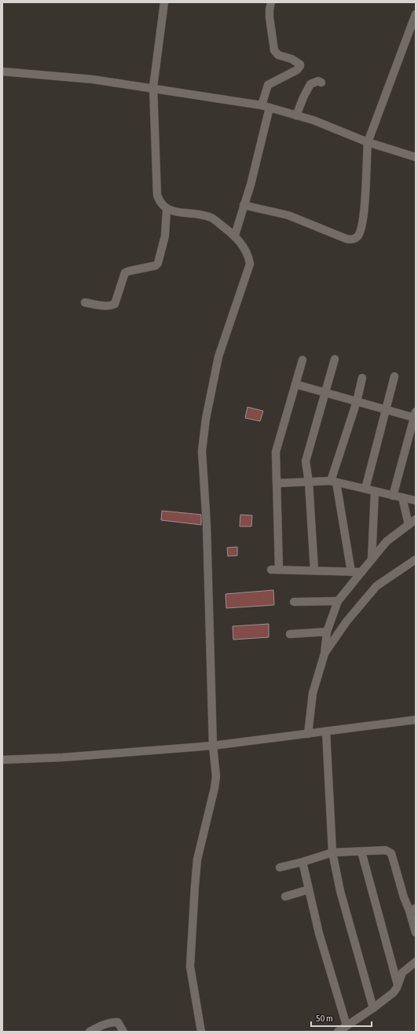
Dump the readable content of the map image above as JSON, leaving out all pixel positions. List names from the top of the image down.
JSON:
{
  "scale_bar": "50 m"
}
